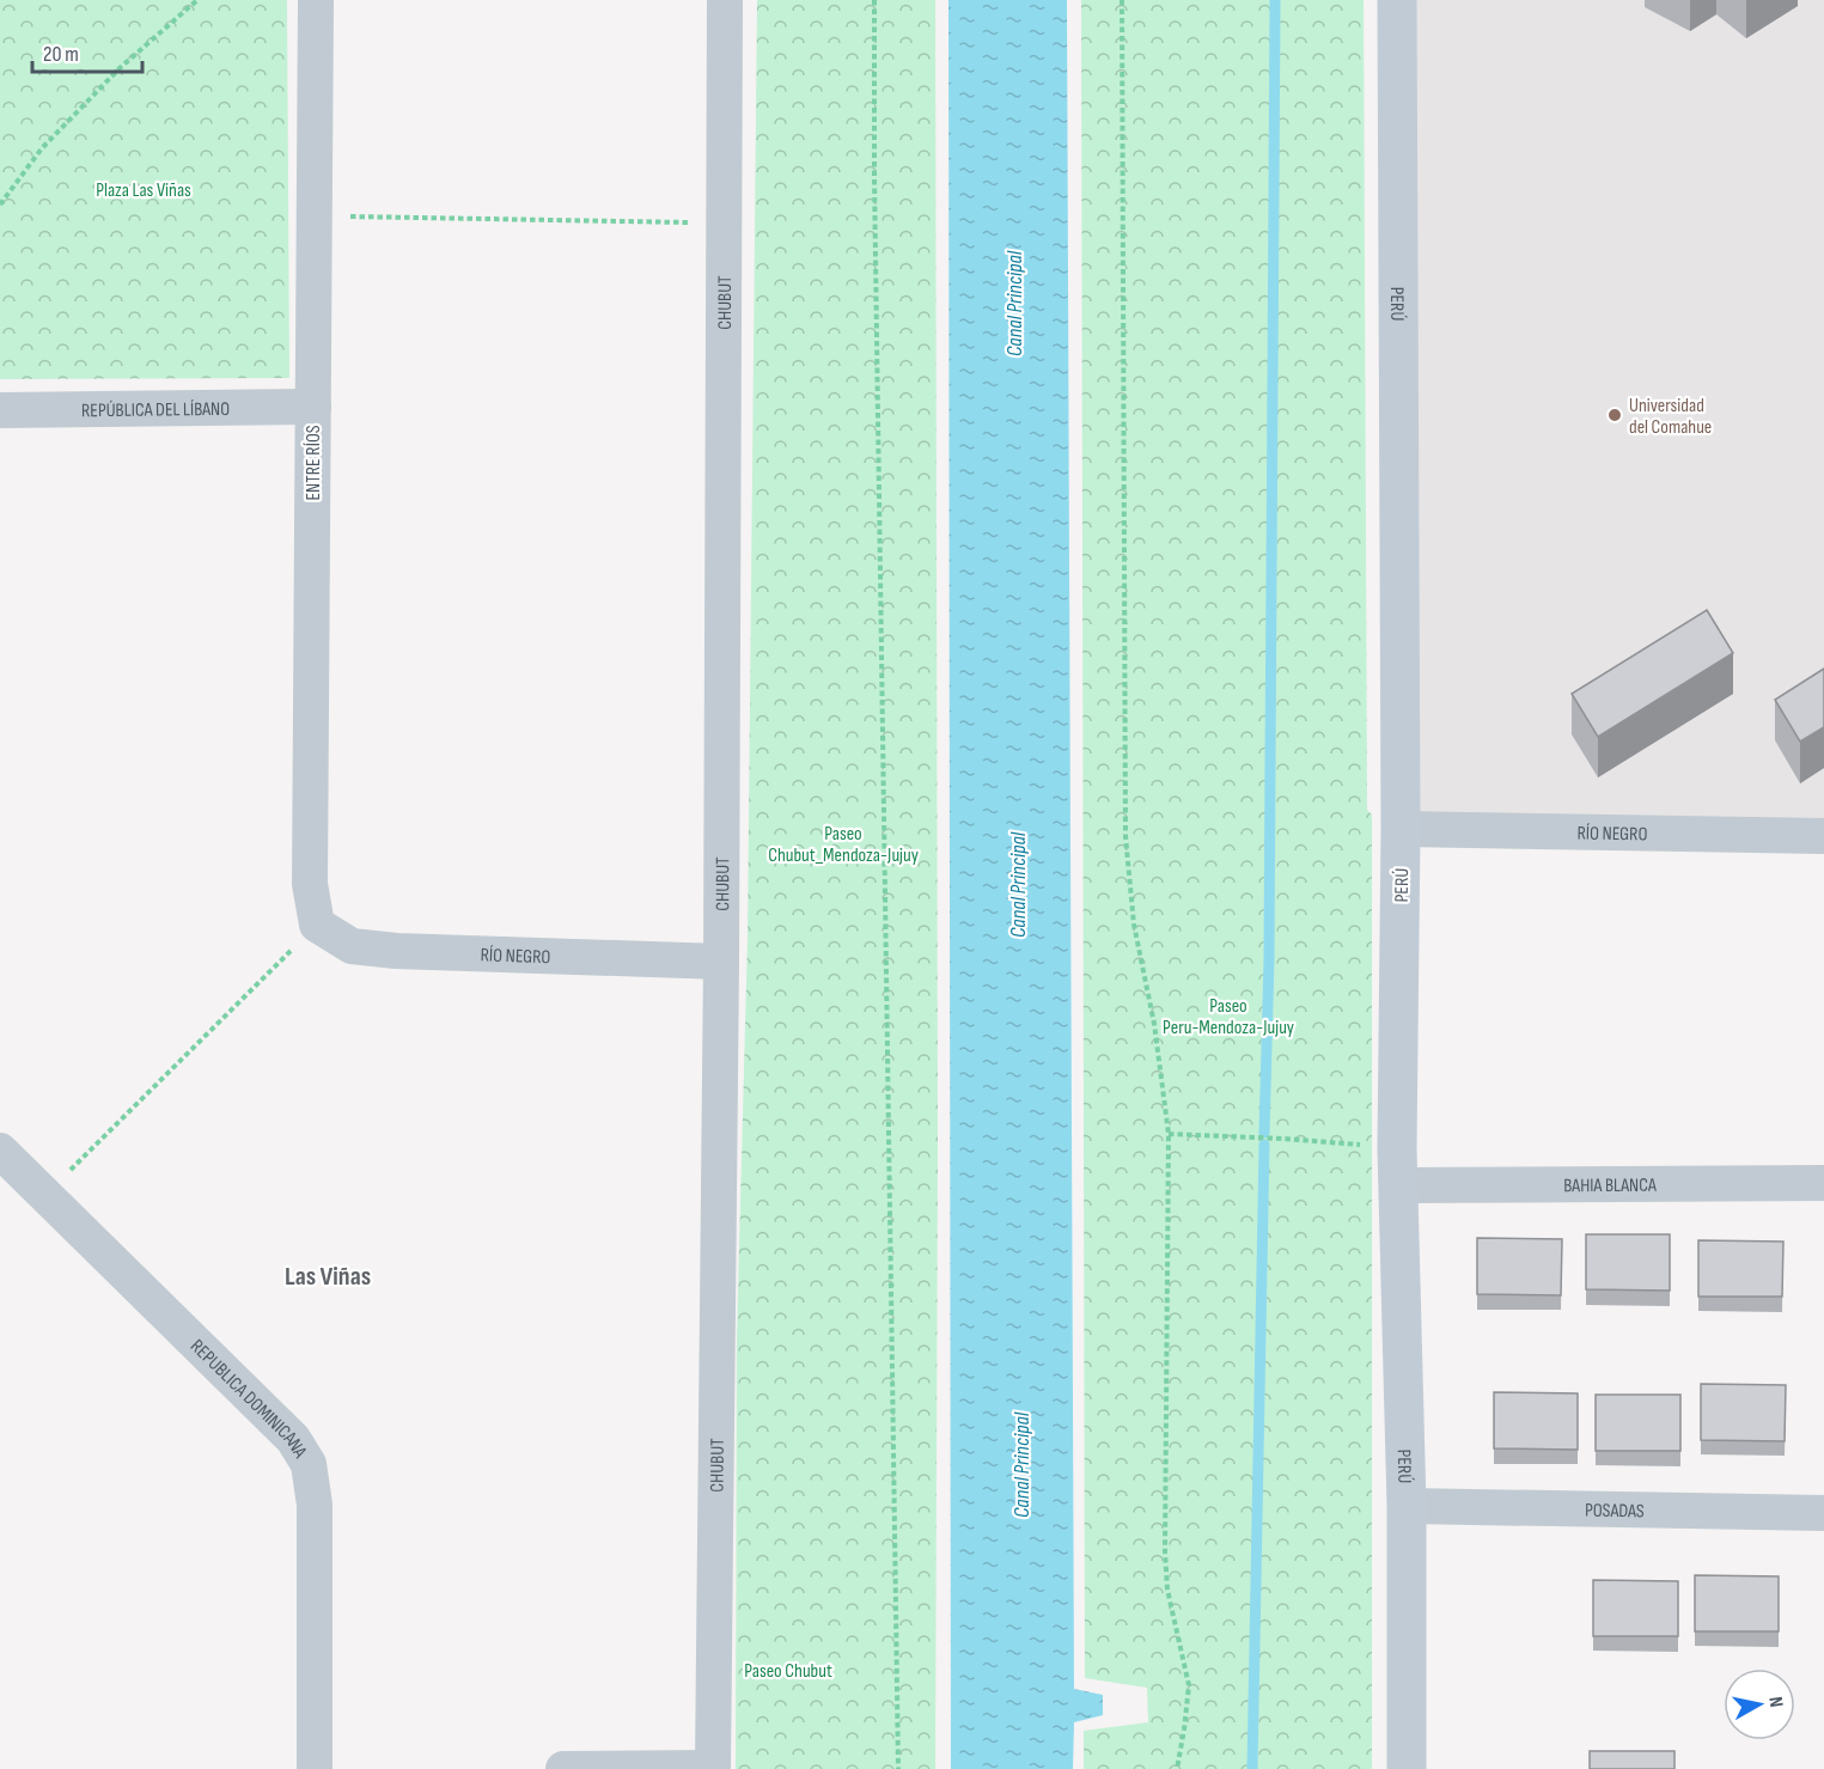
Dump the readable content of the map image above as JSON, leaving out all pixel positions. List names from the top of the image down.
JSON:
{
  "streets": {
    "main road": ["PERÚ"],
    "street": [
      "CHUBUT",
      "REPÚBLICA DEL LÍBANO",
      "ENTRE RÍOS",
      "RÍO NEGRO",
      "BAHIA BLANCA",
      "REPUBLICA DOMINICANA",
      "POSADAS"
    ]
  },
  "crossings": [
    ["CHUBUT", "RÍO NEGRO"],
    ["PERÚ", "RÍO NEGRO"],
    ["PERÚ", "BAHIA BLANCA"],
    ["PERÚ", "POSADAS"],
    ["REPÚBLICA DEL LÍBANO", "ENTRE RÍOS"],
    ["ENTRE RÍOS", "RÍO NEGRO"]
  ],
  "districts": ["Las Viñas"],
  "water": ["Canal Principal"],
  "parks": [
    "Plaza Las Viñas",
    "Paseo Chubut_Mendoza-Jujuy",
    "Paseo Peru-Mendoza-Jujuy",
    "Paseo Chubut"
  ],
  "places": ["Universidad del Comahue"],
  "scale_bar": "20 m",
  "north": "right"
}
